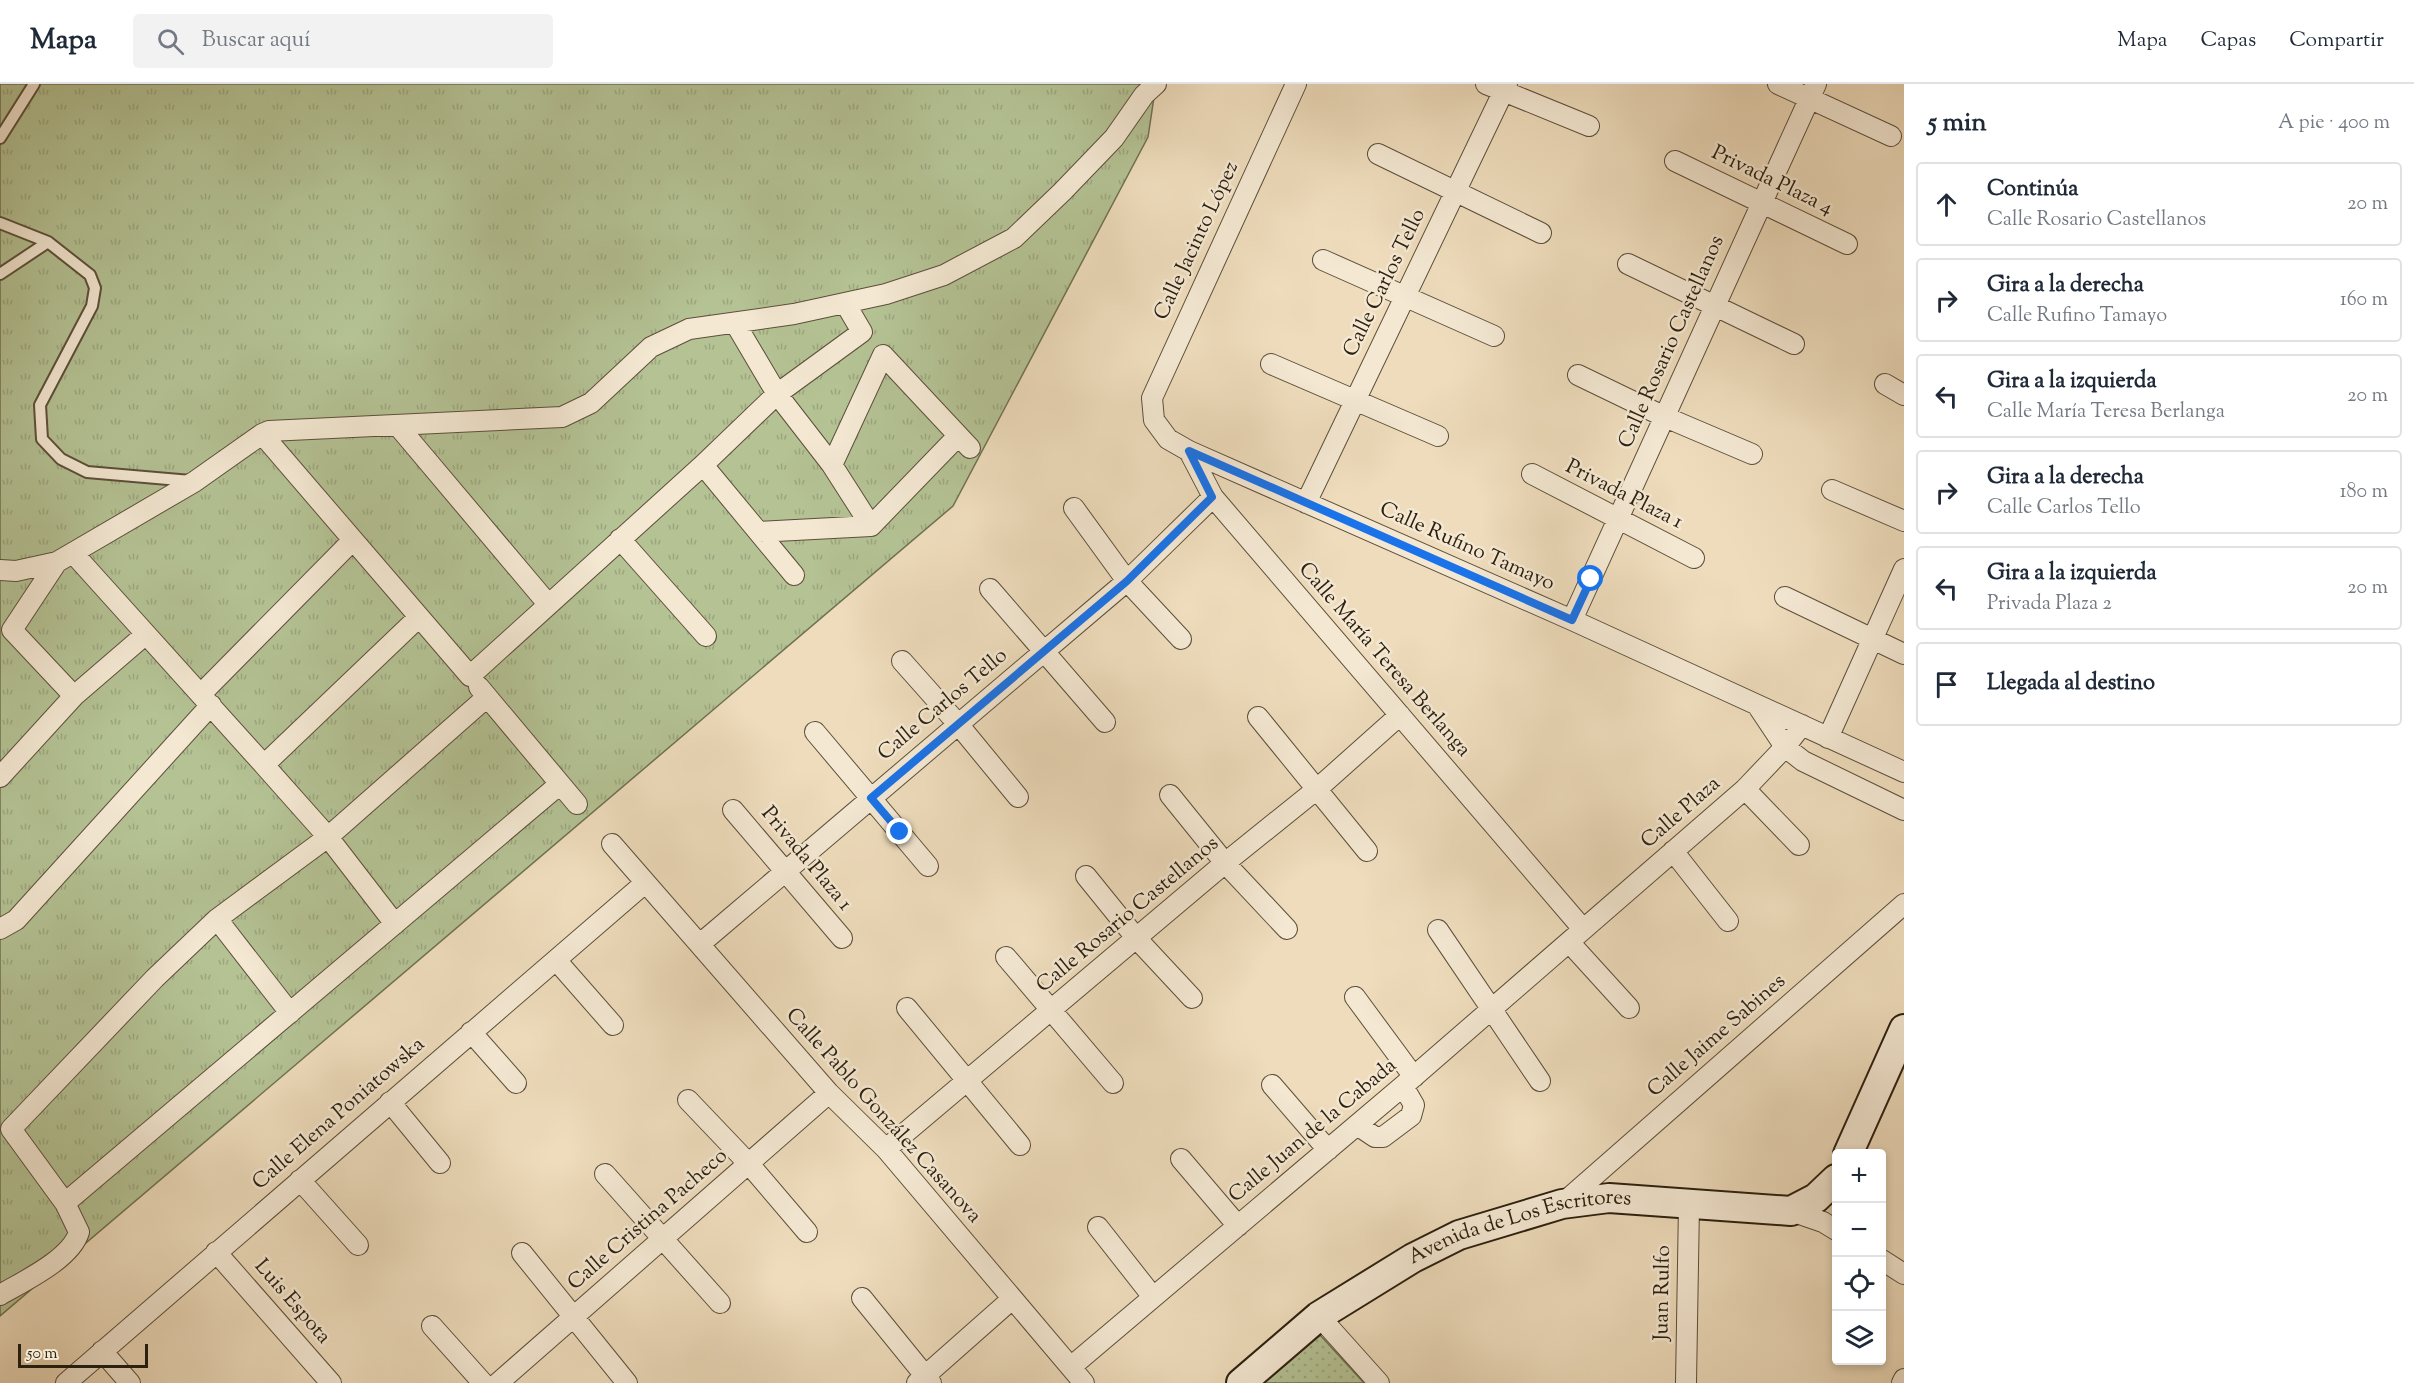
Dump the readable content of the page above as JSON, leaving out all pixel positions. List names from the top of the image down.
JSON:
{
  "streets": {
    "main road": ["Avenida de Los Escritores"],
    "street": [
      "Privada Plaza 4",
      "Calle Jacinto López",
      "Calle Carlos Tello",
      "Calle Rosario Castellanos",
      "Privada Plaza 1",
      "Calle Rufino Tamayo",
      "Calle María Teresa Berlanga",
      "Calle Plaza",
      "Calle Jaime Sabines",
      "Calle Elena Poniatowska",
      "Calle Pablo González Casanova",
      "Calle Juan de la Cabada",
      "Calle Cristina Pacheco",
      "Juan Rulfo",
      "Luis Espota"
    ]
  },
  "crossings": [
    ["Privada Plaza 4", "Calle Rosario Castellanos"],
    ["Calle Jacinto López", "Calle María Teresa Berlanga"],
    ["Calle Carlos Tello", "Privada Plaza 1"],
    ["Calle Carlos Tello", "Calle Rufino Tamayo"],
    ["Calle Carlos Tello", "Calle María Teresa Berlanga"],
    ["Calle Carlos Tello", "Calle Pablo González Casanova"],
    ["Calle Rosario Castellanos", "Privada Plaza 1"],
    ["Calle Rosario Castellanos", "Calle Rufino Tamayo"],
    ["Calle Rosario Castellanos", "Calle María Teresa Berlanga"],
    ["Calle Rosario Castellanos", "Calle Pablo González Casanova"],
    ["Calle Rufino Tamayo", "Calle María Teresa Berlanga"],
    ["Calle Rufino Tamayo", "Calle Plaza"],
    ["Calle María Teresa Berlanga", "Calle Plaza"],
    ["Calle María Teresa Berlanga", "Calle Juan de la Cabada"],
    ["Calle Plaza", "Calle Juan de la Cabada"],
    ["Calle Jaime Sabines", "Avenida de Los Escritores"],
    ["Calle Elena Poniatowska", "Calle Pablo González Casanova"],
    ["Calle Elena Poniatowska", "Luis Espota"],
    ["Calle Pablo González Casanova", "Calle Juan de la Cabada"],
    ["Calle Pablo González Casanova", "Calle Cristina Pacheco"],
    ["Avenida de Los Escritores", "Juan Rulfo"]
  ],
  "scale_bar": "50 m",
  "page": {
    "header": "Mapa",
    "search": "Buscar aquí",
    "nav": ["Mapa", "Capas", "Compartir"],
    "heading": ["5 min", "A pie · 400 m"],
    "list": [
      ["Continúa", "Calle Rosario Castellanos", "20 m"],
      ["Gira a la derecha", "Calle Rufino Tamayo", "160 m"],
      ["Gira a la izquierda", "Calle María Teresa Berlanga", "20 m"],
      ["Gira a la derecha", "Calle Carlos Tello", "180 m"],
      ["Gira a la izquierda", "Privada Plaza 2", "20 m"],
      "Llegada al destino"
    ],
    "map_buttons": ["+", "−"],
    "scale": "50 m"
  }
}
